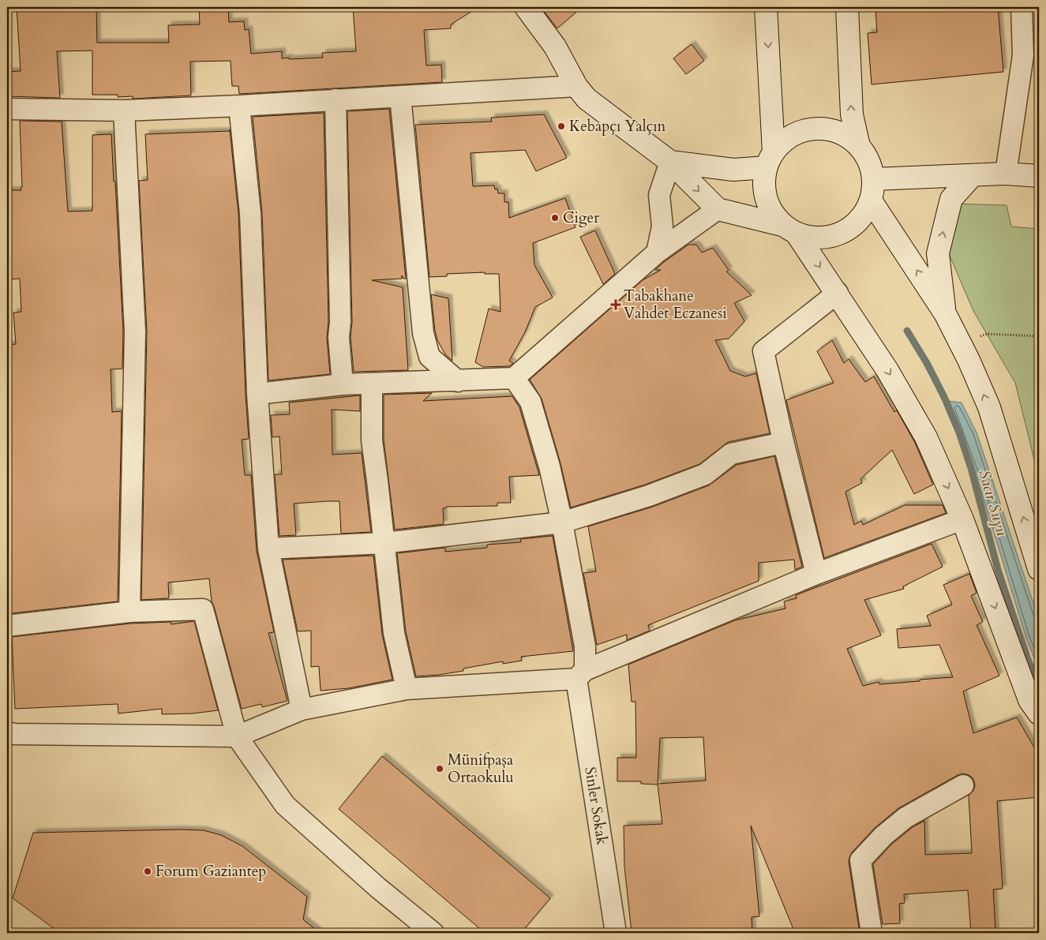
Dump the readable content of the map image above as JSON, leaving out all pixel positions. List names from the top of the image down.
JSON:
{
  "streets": {
    "street": ["Sinler Sokak"]
  },
  "water": ["Sacır Suyu"],
  "places": {
    "other": [
      "Kebapçı Yalçın",
      "Ciger",
      "Münifpaşa Ortaokulu",
      "Forum Gaziantep"
    ],
    "health": ["Tabakhane Vahdet Eczanesi"]
  }
}
